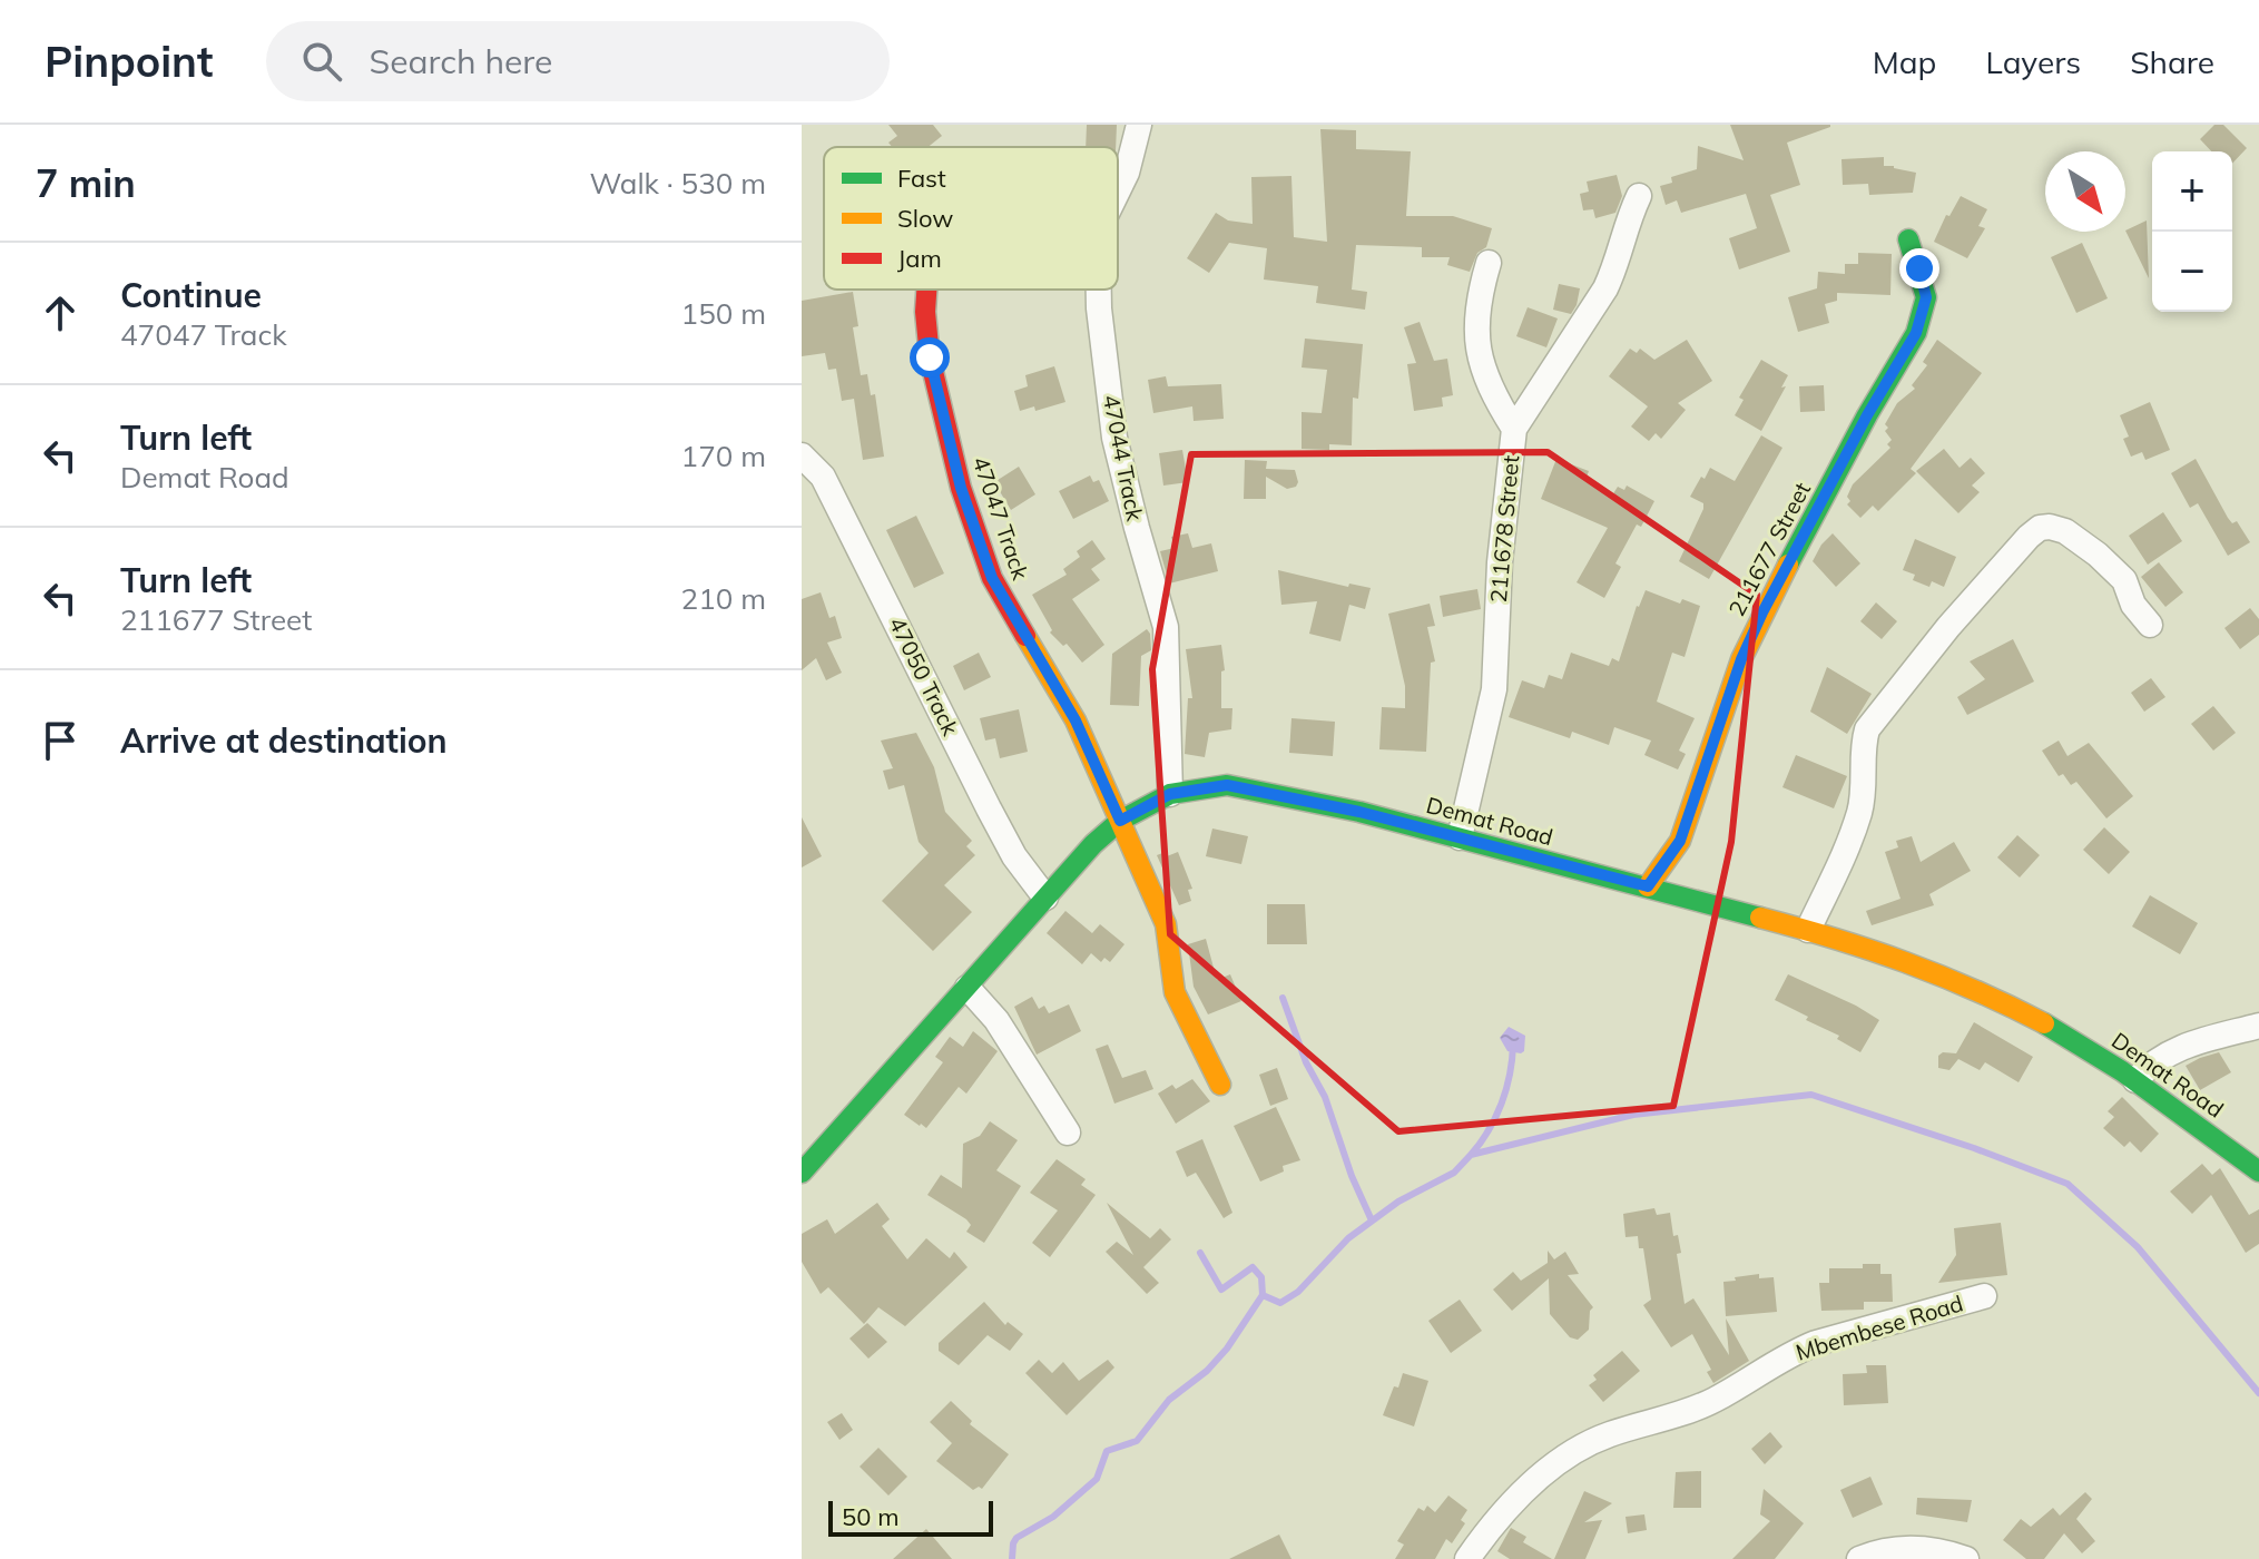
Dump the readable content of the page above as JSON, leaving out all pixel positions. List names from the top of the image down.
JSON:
{
  "streets": {
    "street": [
      "47044 Track",
      "47047 Track",
      "211678 Street",
      "211677 Street",
      "47050 Track",
      "Demat Road",
      "Mbembese Road"
    ]
  },
  "crossings": [
    ["47044 Track", "Demat Road"],
    ["47047 Track", "Demat Road"],
    ["211678 Street", "Demat Road"],
    ["211677 Street", "Demat Road"],
    ["47050 Track", "Demat Road"]
  ],
  "legend": ["Fast", "Slow", "Jam"],
  "scale_bar": "50 m",
  "north": "bottom right",
  "page": {
    "header": "Pinpoint",
    "search": "Search here",
    "nav": ["Map", "Layers", "Share"],
    "heading": ["7 min", "Walk · 530 m"],
    "map_buttons": ["+", "−"],
    "list": [
      ["Continue", "47047 Track", "150 m"],
      ["Turn left", "Demat Road", "170 m"],
      ["Turn left", "211677 Street", "210 m"],
      "Arrive at destination"
    ],
    "scale": "50 m"
  }
}
